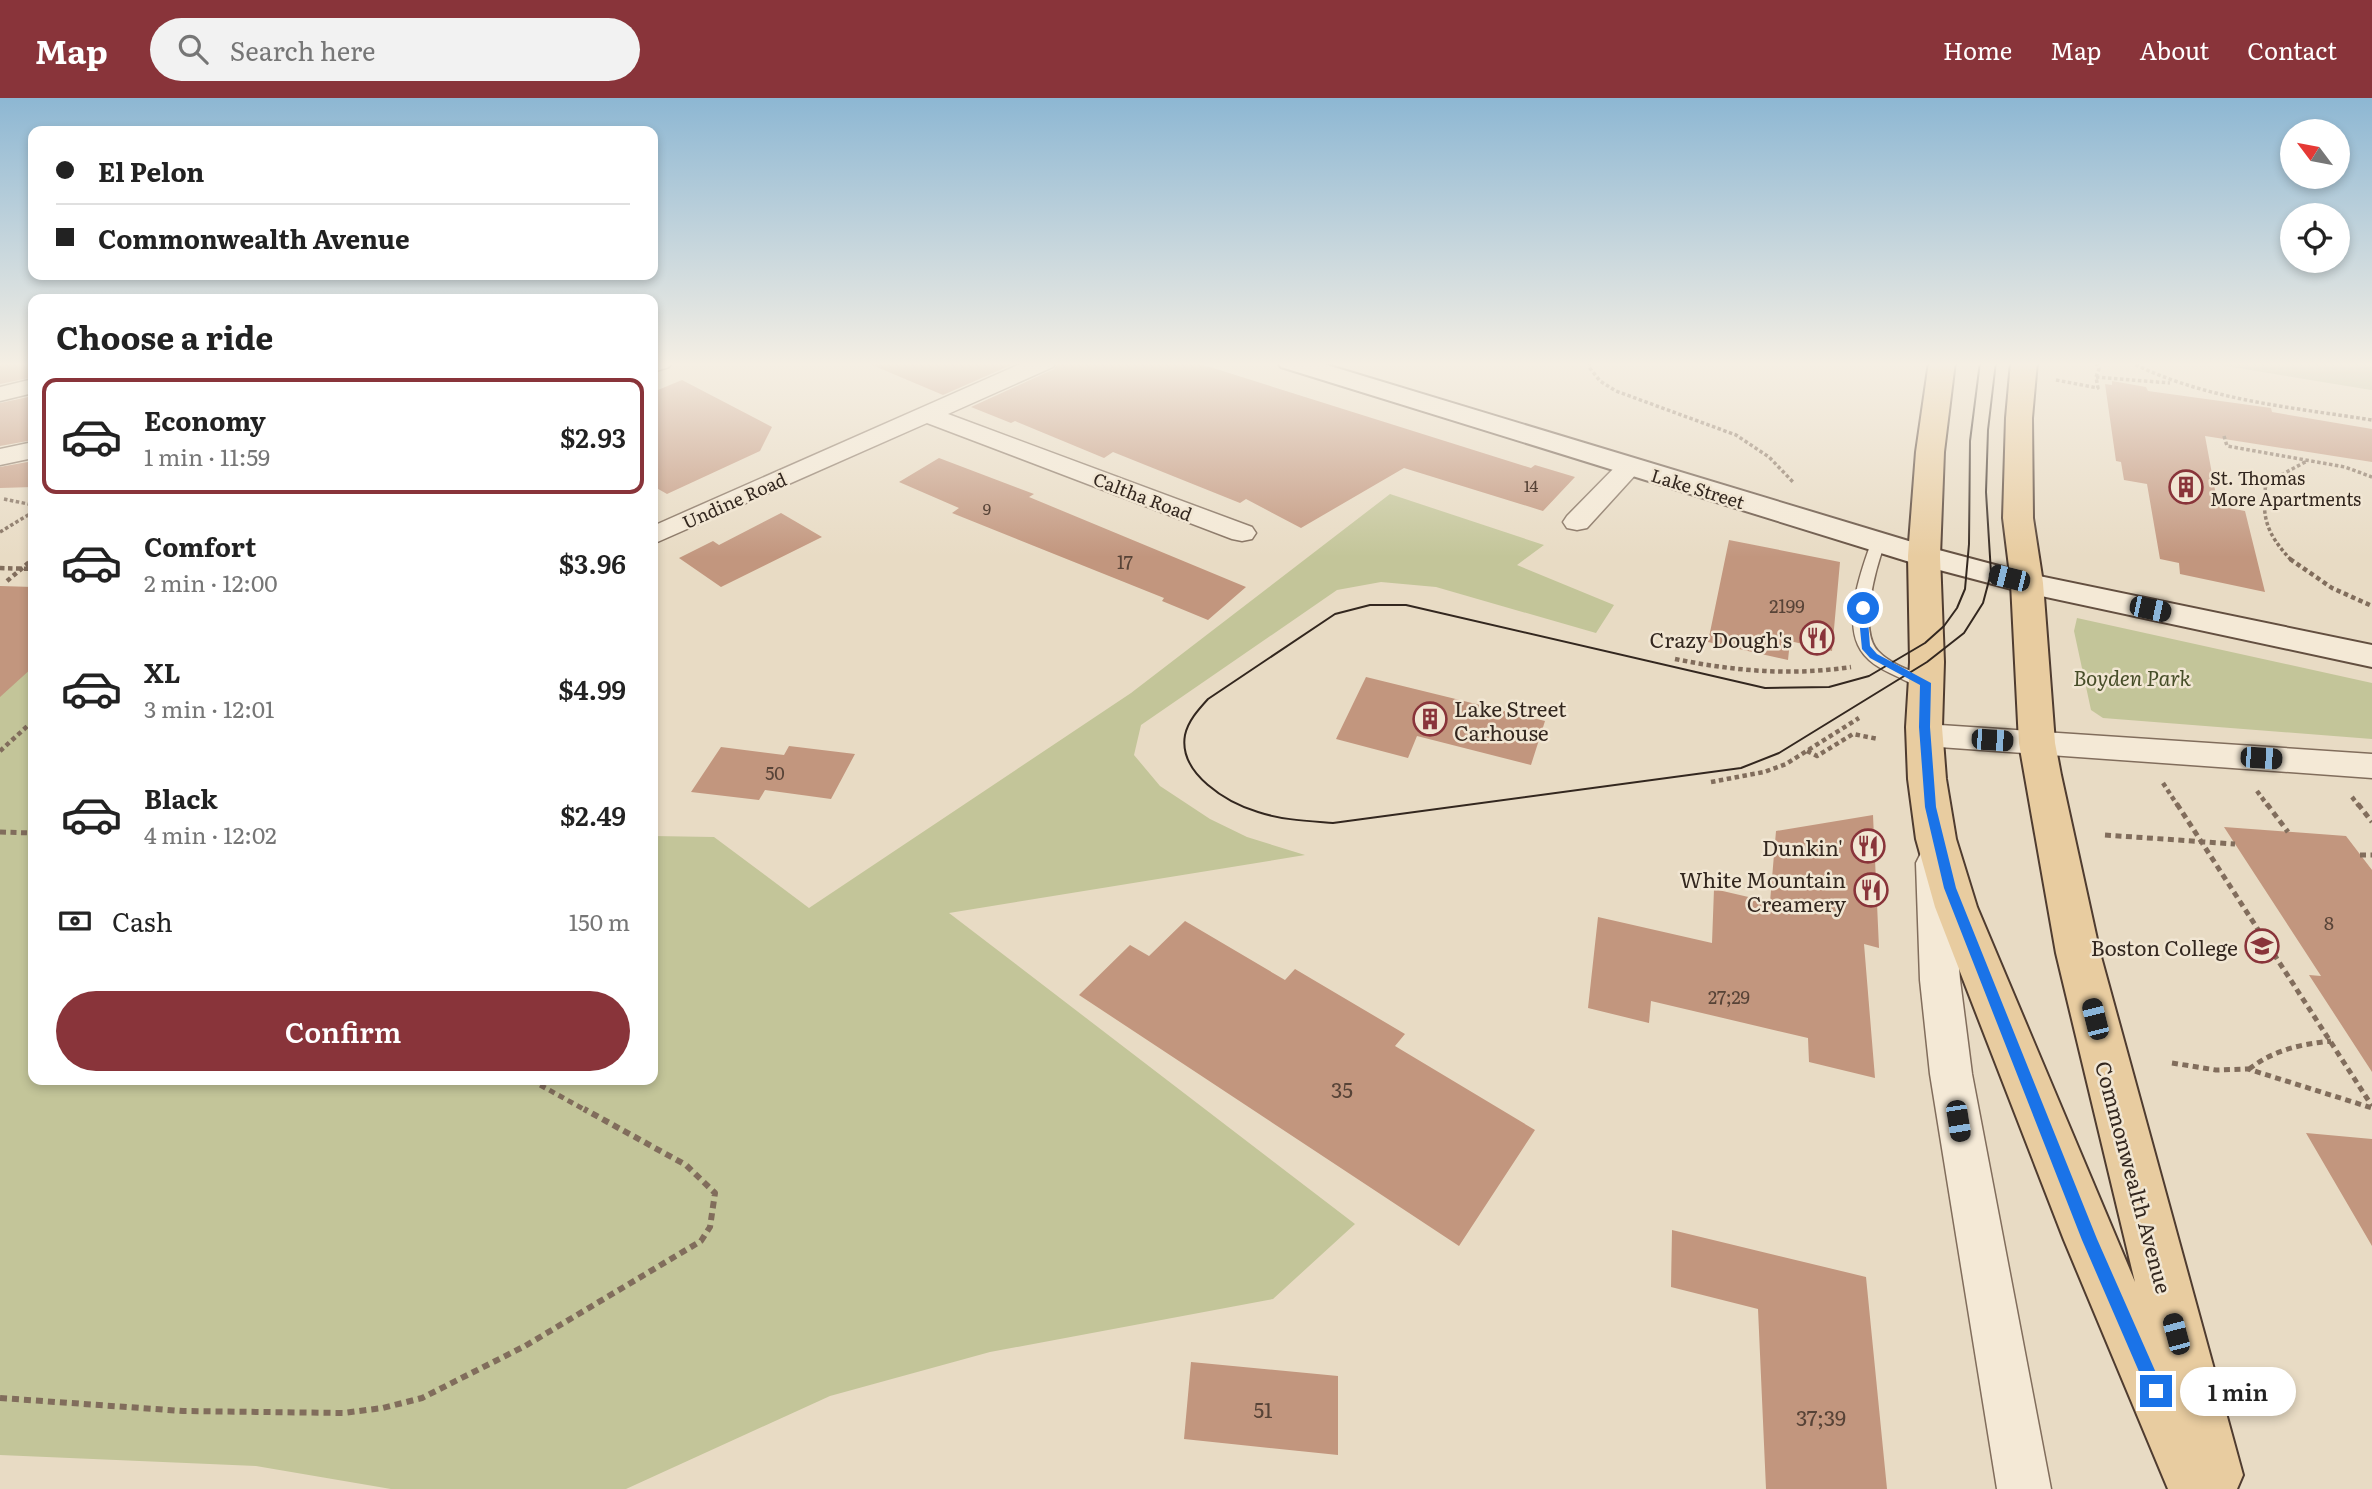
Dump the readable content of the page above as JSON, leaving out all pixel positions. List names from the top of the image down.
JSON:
{
  "streets": {
    "main road": ["Commonwealth Avenue"],
    "street": ["Lake Street", "Caltha Road", "Undine Road"]
  },
  "crossings": [
    ["Lake Street", "Commonwealth Avenue"]
  ],
  "parks": ["Boyden Park"],
  "places": {
    "building": ["St. Thomas More Apartments", "Lake Street Carhouse"],
    "restaurant": ["Crazy Dough's", "Dunkin'", "White Mountain Creamery"],
    "school or university": ["Boston College"]
  },
  "house_numbers": [
    "14",
    "9",
    "17",
    "2199",
    "50",
    "8",
    "27;29",
    "35",
    "51",
    "37;39"
  ],
  "north": "top left",
  "page": {
    "header": "Map",
    "search": "Search here",
    "nav": [
      "Home",
      "Map",
      "About",
      "Contact"
    ],
    "banner": ["El Pelon", "Commonwealth Avenue"],
    "heading": "Choose a ride",
    "list": [
      {
        "name": "Economy",
        "note": "1 min · 11:59",
        "value": "$2.93"
      },
      {
        "name": "Comfort",
        "note": "2 min · 12:00",
        "value": "$3.96"
      },
      {
        "name": "XL",
        "note": "3 min · 12:01",
        "value": "$4.99"
      },
      {
        "name": "Black",
        "note": "4 min · 12:02",
        "value": "$2.49"
      }
    ],
    "pay": ["Cash", "150 m"],
    "buttons": "Confirm",
    "bubble": "1 min"
  }
}
